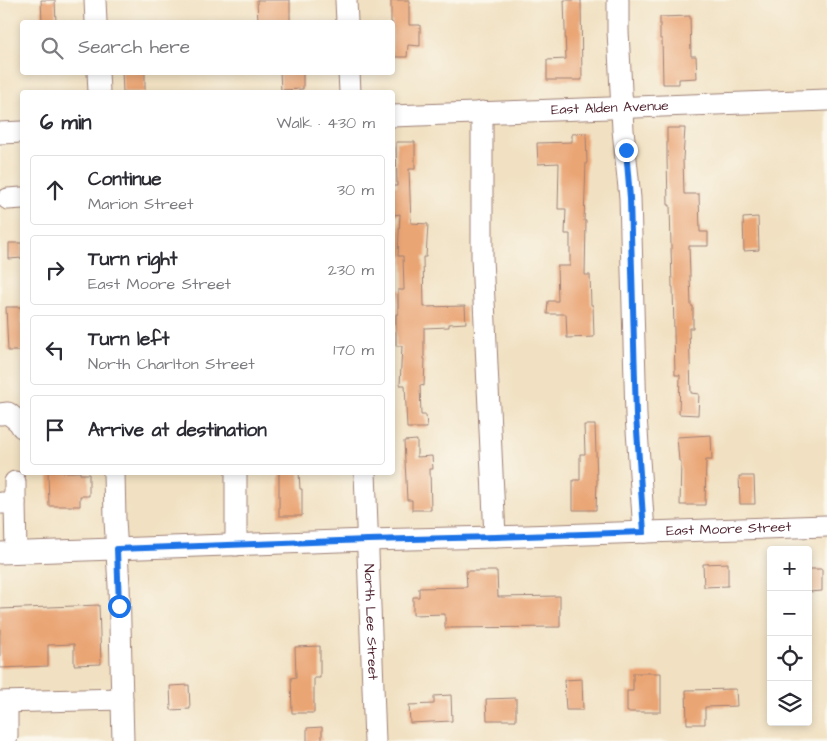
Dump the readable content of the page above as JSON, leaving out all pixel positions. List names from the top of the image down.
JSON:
{
  "streets": {
    "street": ["East Alden Avenue", "East Moore Street", "North Lee Street"]
  },
  "crossings": [
    ["East Moore Street", "North Lee Street"]
  ],
  "page": {
    "search": "Search here",
    "heading": ["6 min", "Walk · 430 m"],
    "list": [
      ["Continue", "Marion Street", "30 m"],
      ["Turn right", "East Moore Street", "230 m"],
      ["Turn left", "North Charlton Street", "170 m"],
      "Arrive at destination"
    ],
    "map_buttons": ["+", "−"]
  }
}
